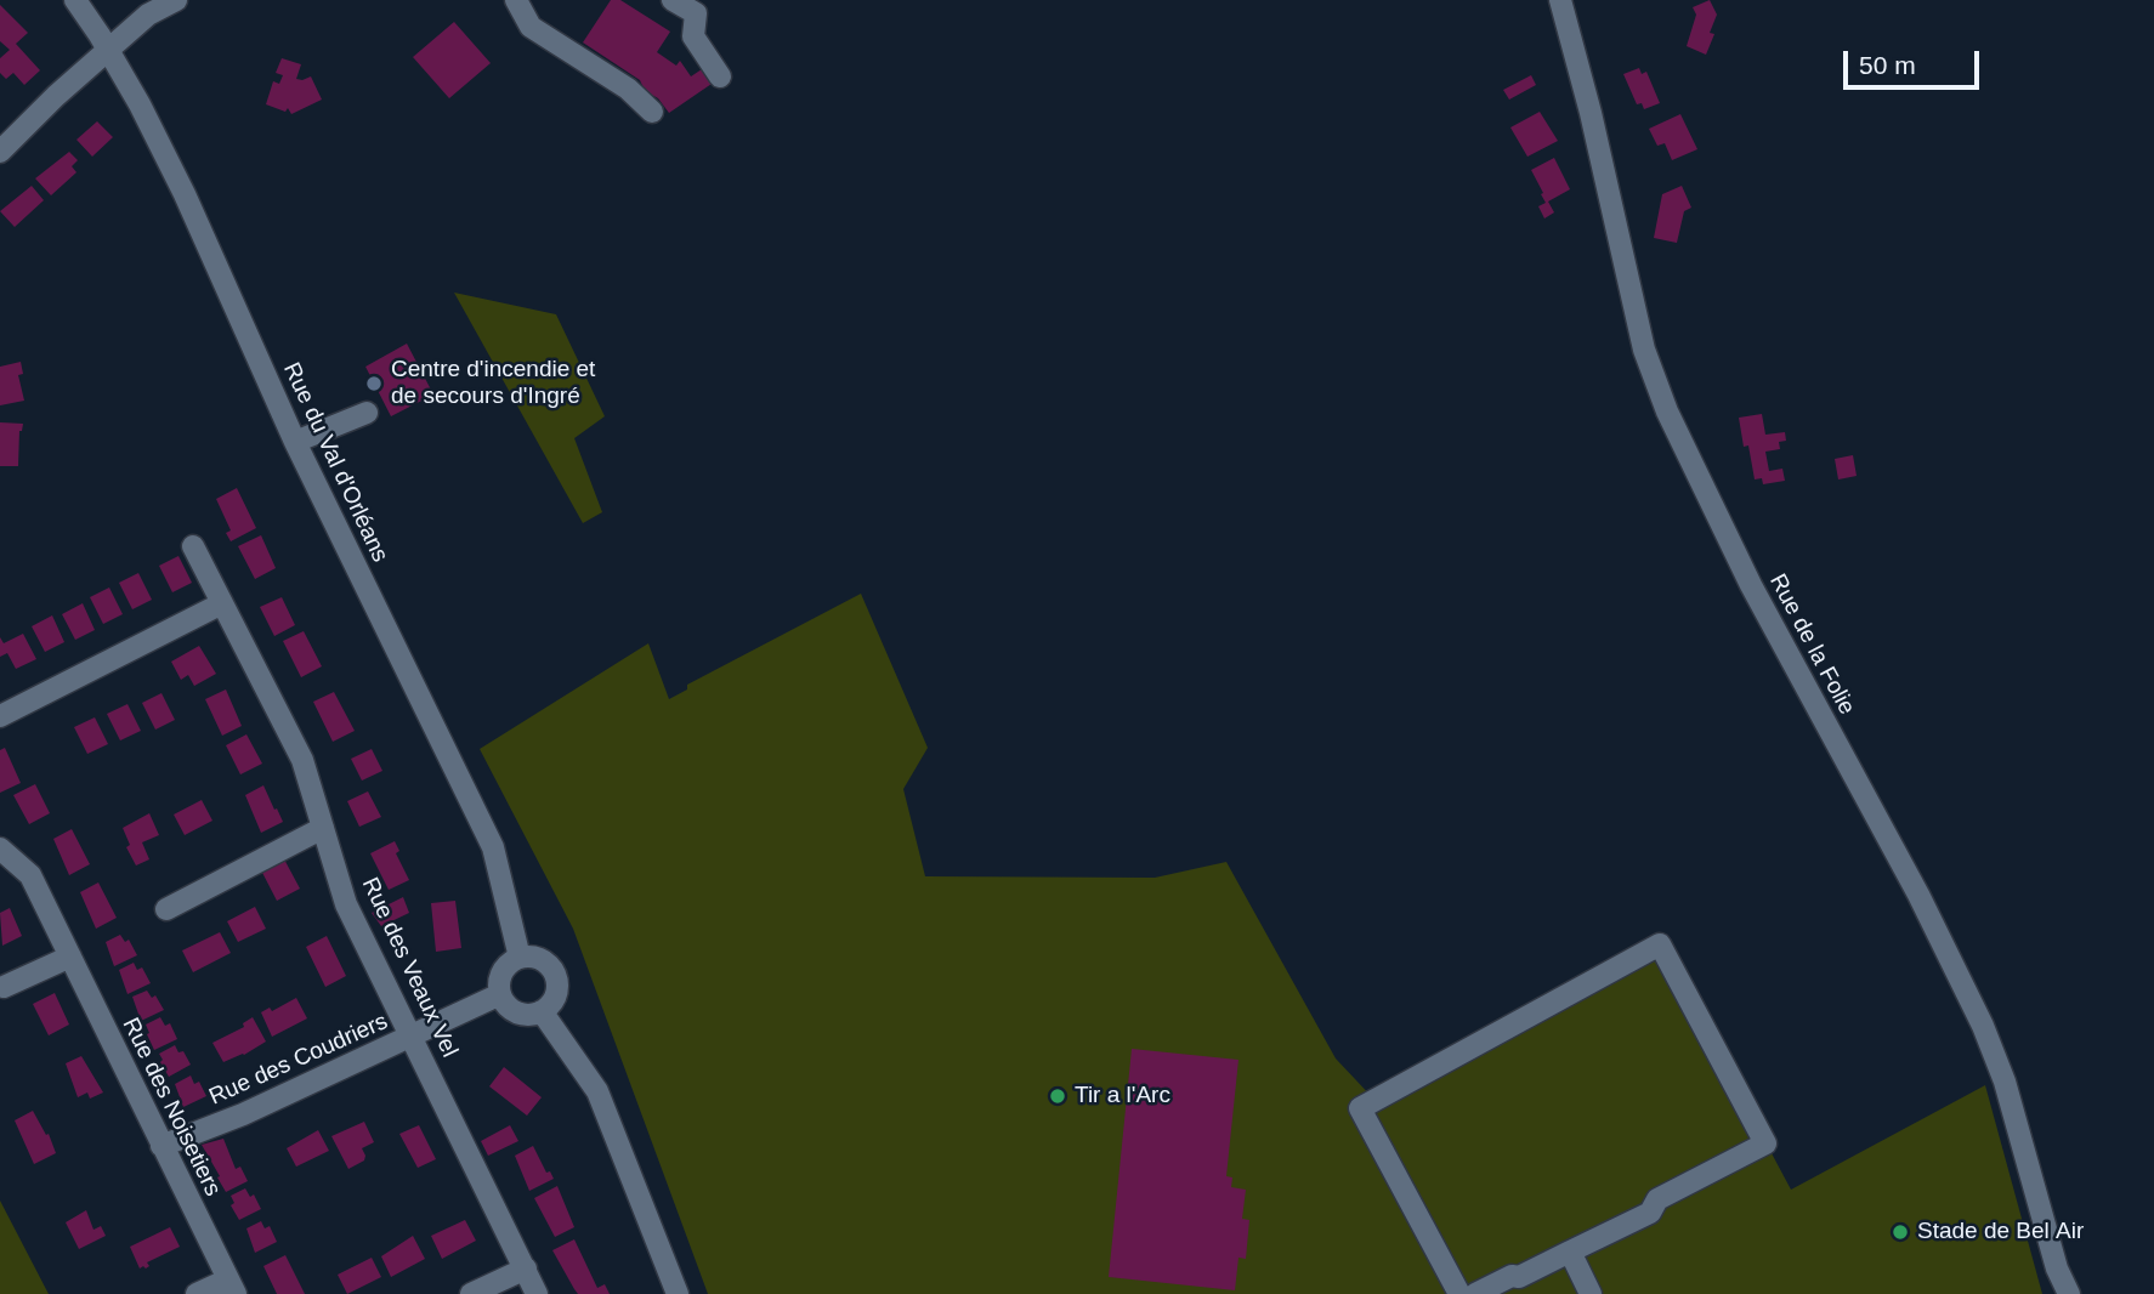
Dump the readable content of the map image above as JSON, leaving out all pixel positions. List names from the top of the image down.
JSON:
{
  "streets": {
    "street": [
      "Rue du Val d'Orléans",
      "Rue de la Folie",
      "Rue des Veaux Vel",
      "Rue des Coudriers",
      "Rue des Noisetiers"
    ]
  },
  "crossings": [
    ["Rue du Val d'Orléans", "Rue des Coudriers"],
    ["Rue des Veaux Vel", "Rue des Coudriers"],
    ["Rue des Coudriers", "Rue des Noisetiers"]
  ],
  "places": ["Centre d'incendie et de secours d'Ingré", "Tir a l'Arc", "Stade de Bel Air"],
  "scale_bar": "50 m"
}
